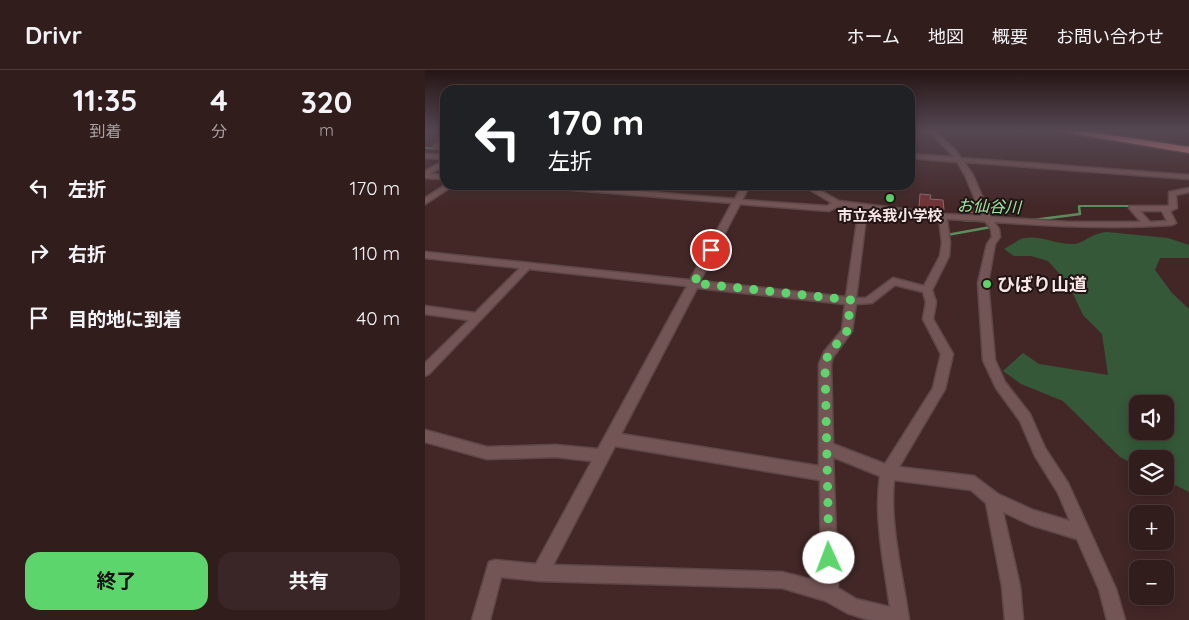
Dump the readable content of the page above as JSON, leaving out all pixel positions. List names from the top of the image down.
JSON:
{
  "water": ["お仙谷川"],
  "places": ["市立糸我小学校", "ひばり山道"],
  "page": {
    "header": "Drivr",
    "nav": [
      "ホーム",
      "地図",
      "概要",
      "お問い合わせ"
    ],
    "eta": [
      "11:35",
      "到着",
      "4",
      "分",
      "320",
      "m"
    ],
    "turn": ["170 m", "左折"],
    "list": [
      {
        "name": "左折",
        "value": "170 m"
      },
      {
        "name": "右折",
        "value": "110 m"
      },
      {
        "name": "目的地に到着",
        "value": "40 m"
      }
    ],
    "map_buttons": ["+", "−"],
    "buttons": ["終了", "共有"]
  }
}
